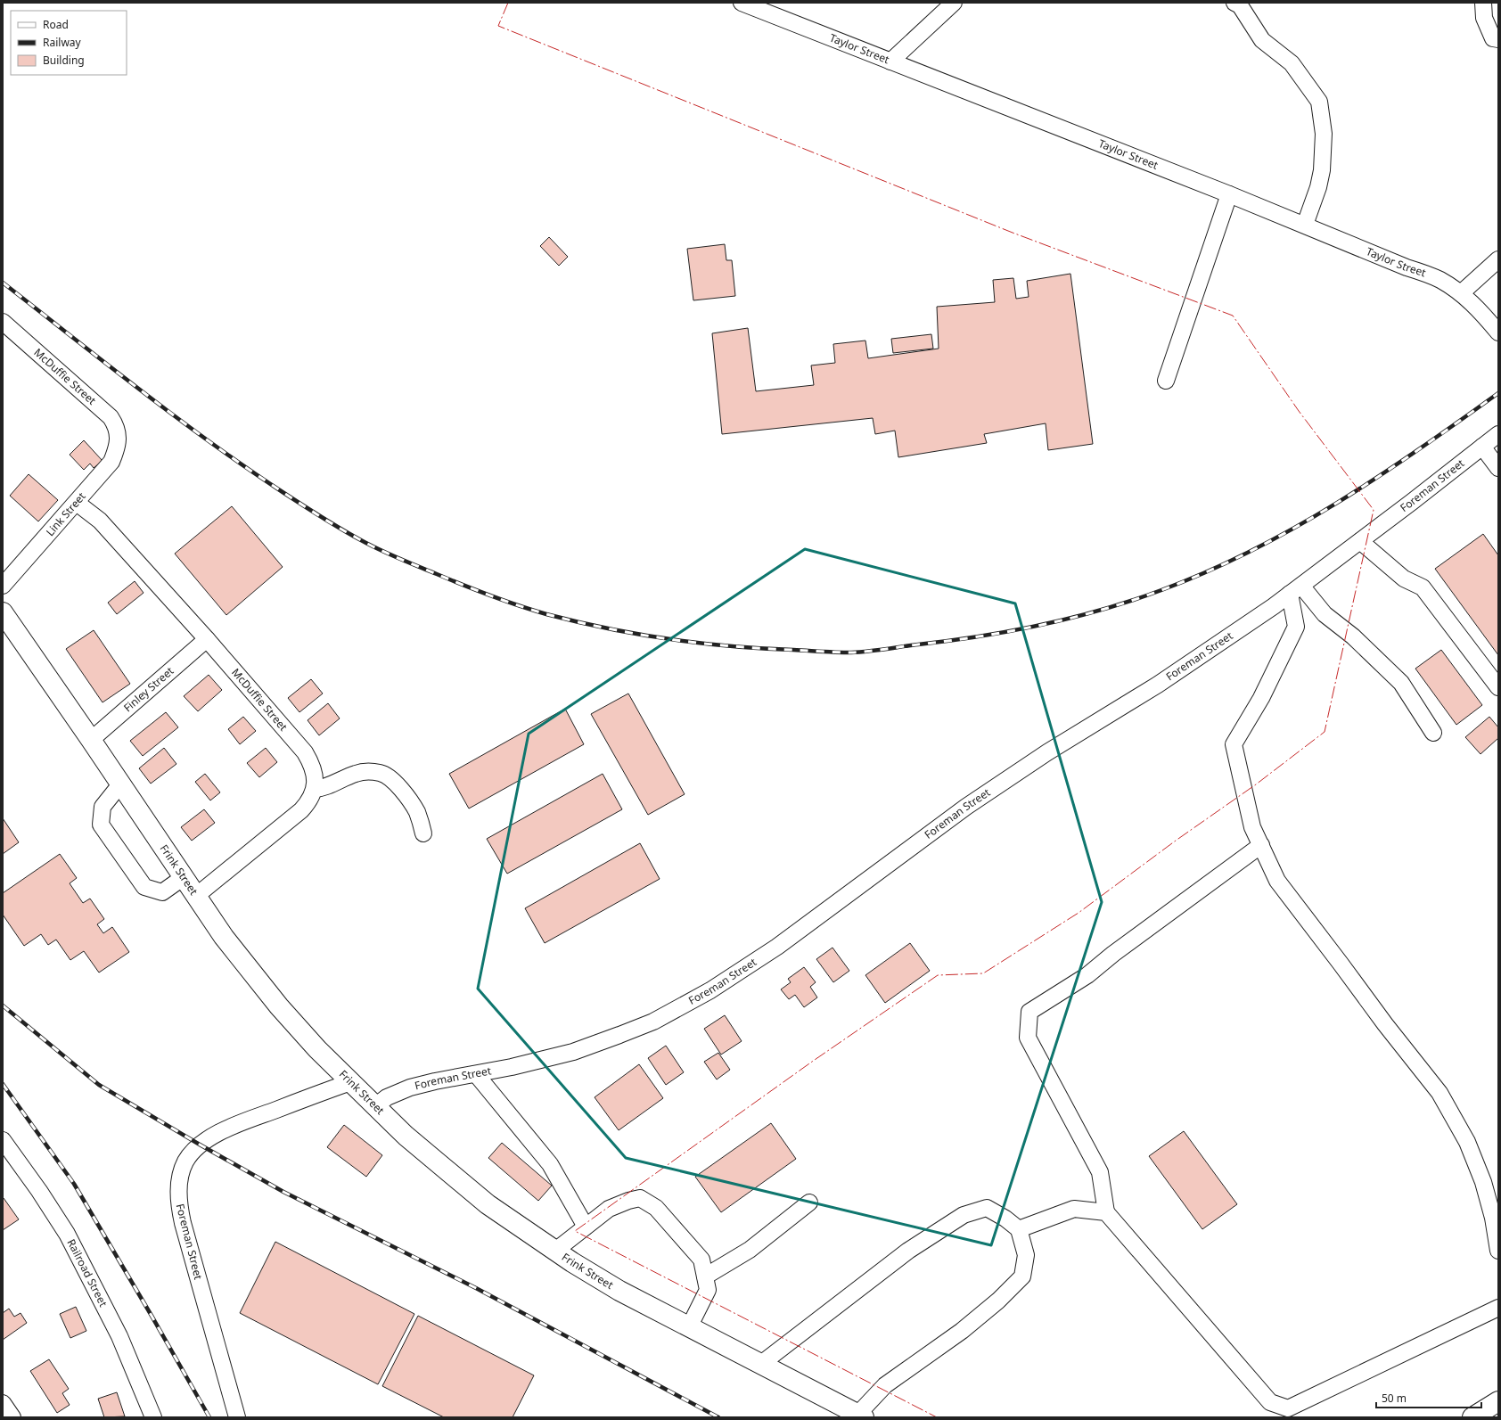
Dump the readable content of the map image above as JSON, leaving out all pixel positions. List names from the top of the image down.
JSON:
{
  "streets": {
    "main road": ["Frink Street"],
    "street": [
      "Taylor Street",
      "McDuffie Street",
      "Foreman Street",
      "Link Street",
      "Finley Street",
      "Railroad Street"
    ]
  },
  "crossings": [
    ["McDuffie Street", "Link Street"],
    ["McDuffie Street", "Finley Street"],
    ["Foreman Street", "Frink Street"],
    ["Finley Street", "Frink Street"]
  ],
  "legend": ["Road", "Railway", "Building"],
  "scale_bar": "50 m"
}
